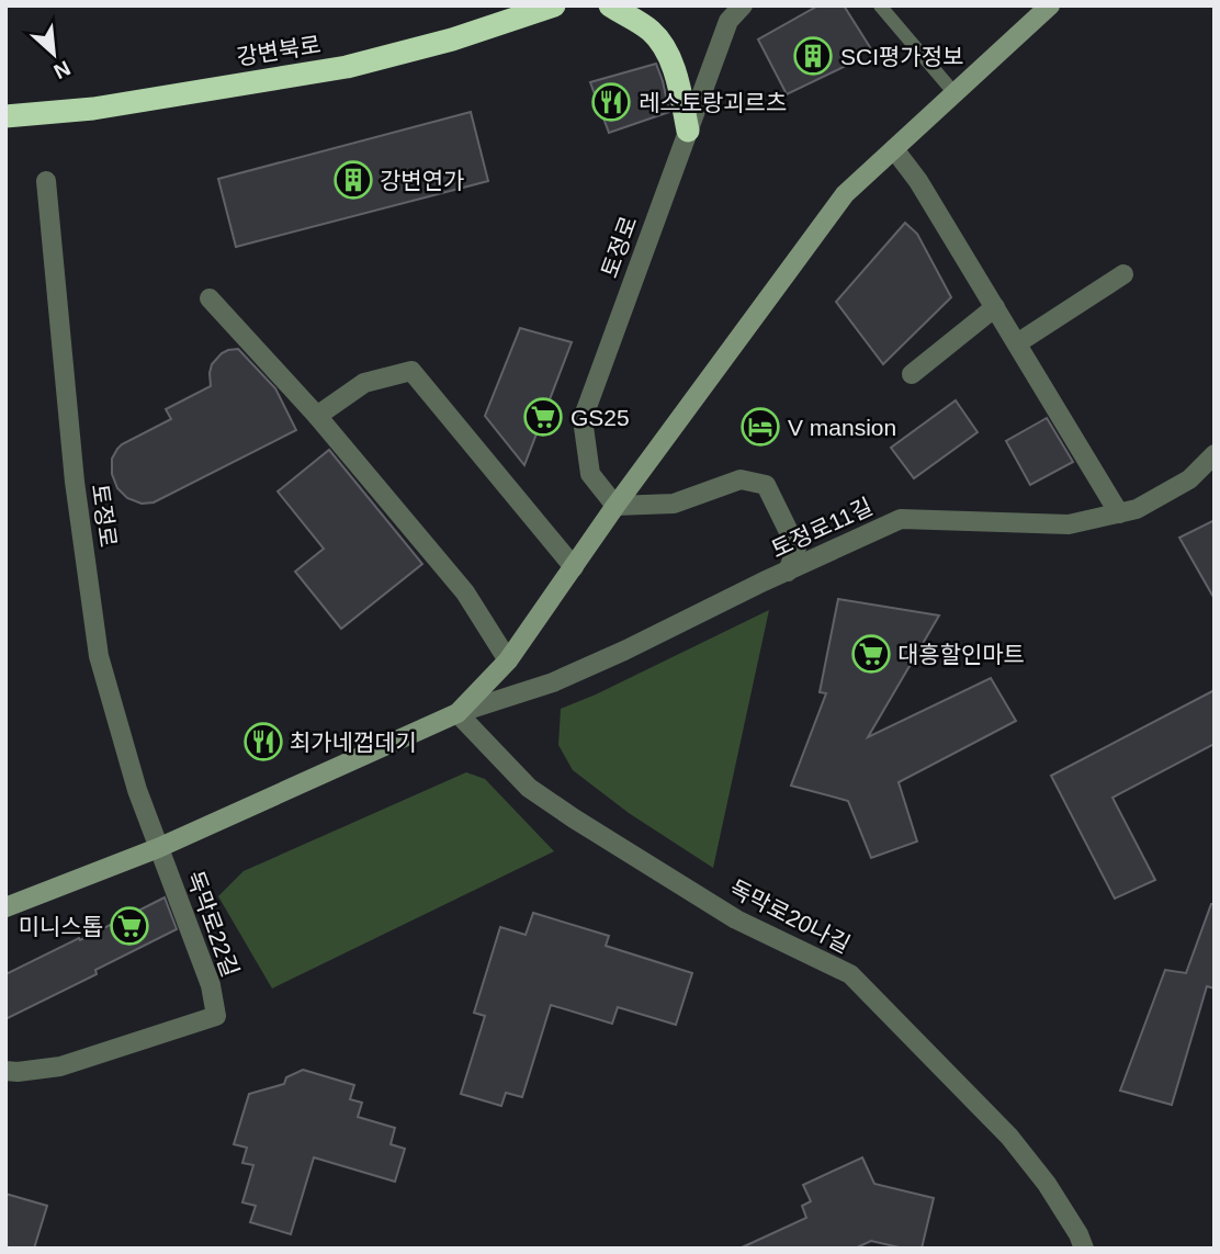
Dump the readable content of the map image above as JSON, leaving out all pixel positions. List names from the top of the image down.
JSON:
{
  "streets": {
    "highway": ["강변북로"],
    "street": [
      "토정로",
      "토정로11길",
      "독막로20나길",
      "독막로22길"
    ]
  },
  "crossings": [
    ["토정로", "독막로22길"],
    ["토정로11길", "독막로20나길"]
  ],
  "places": {
    "building": ["SCI평가정보", "강변연가"],
    "restaurant": ["레스토랑괴르츠", "최가네껍데기"],
    "supermarket": ["GS25", "대흥할인마트", "미니스톱"],
    "hotel": ["V mansion"]
  },
  "north": "bottom right"
}
